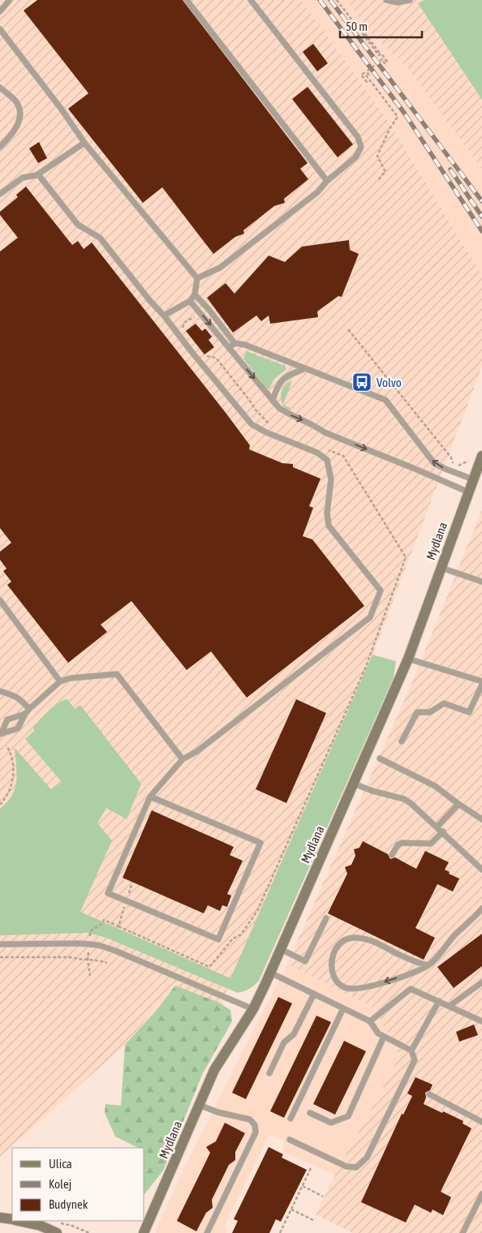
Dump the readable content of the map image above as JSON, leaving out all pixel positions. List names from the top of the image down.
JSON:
{
  "streets": {
    "street": ["Mydlana"]
  },
  "places": {
    "bus stop": ["Volvo"]
  },
  "legend": ["Ulica", "Kolej", "Budynek"],
  "scale_bar": "50 m"
}
